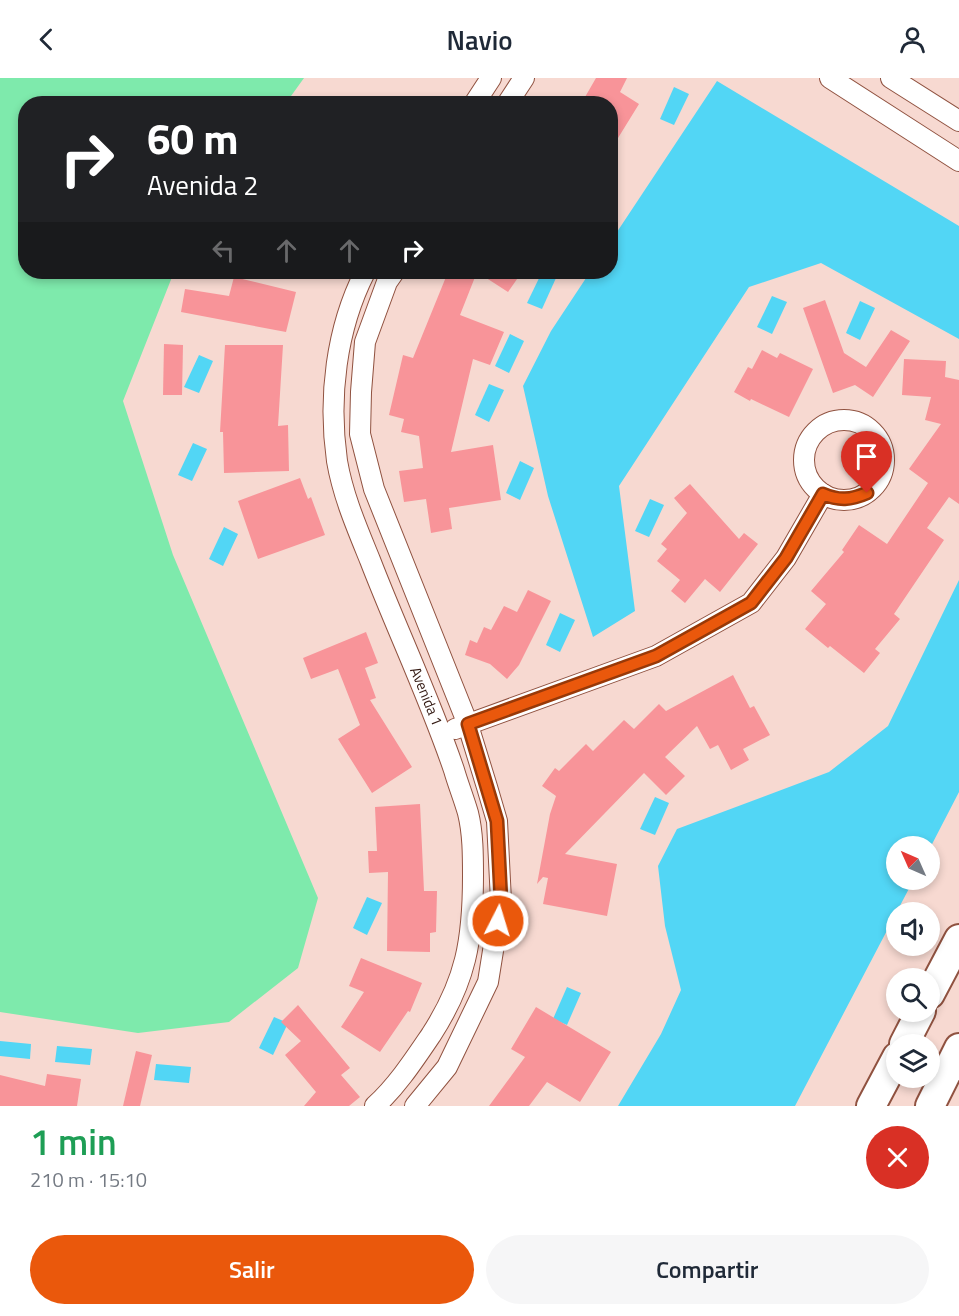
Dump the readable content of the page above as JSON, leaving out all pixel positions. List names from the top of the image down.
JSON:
{
  "streets": {
    "street": ["Avenida 1"]
  },
  "north": "top left",
  "page": {
    "header": "Navio",
    "turn": ["60 m", "Avenida 2"],
    "heading": ["1 min", "210 m · 15:10"],
    "buttons": ["Salir", "Compartir"]
  }
}
